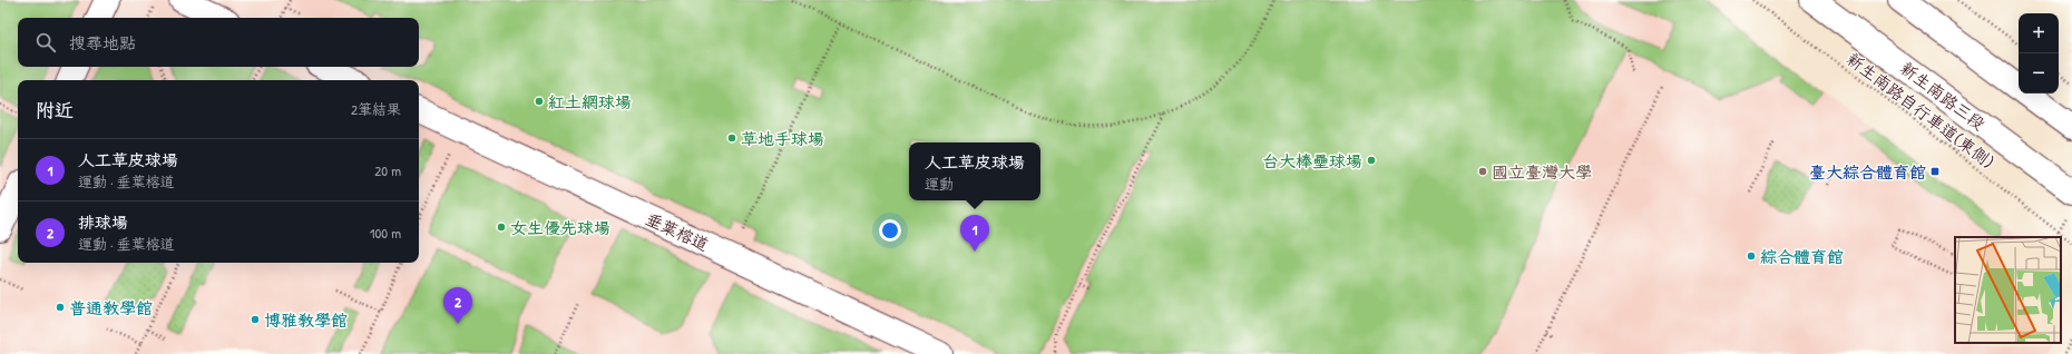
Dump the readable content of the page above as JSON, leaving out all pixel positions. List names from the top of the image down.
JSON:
{
  "streets": {
    "street": ["新生南路三段", "垂葉榕道"],
    "path": ["新生南路自行車道(東側)"]
  },
  "places": {
    "other": [
      "紅土網球場",
      "草地手球場",
      "台大棒壘球場",
      "國立臺灣大學",
      "女生優先球場",
      "綜合體育館",
      "普通教學館",
      "博雅教學館"
    ],
    "transit": ["臺大綜合體育館"]
  },
  "page": {
    "map_buttons": ["+", "−"],
    "search": "搜尋地點",
    "heading": ["附近", "2筆結果"],
    "list": [
      {
        "mark": "1",
        "name": "人工草皮球場",
        "note": "運動 · 垂葉榕道",
        "value": "20 m"
      },
      {
        "mark": "2",
        "name": "排球場",
        "note": "運動 · 垂葉榕道",
        "value": "100 m"
      }
    ],
    "popup": ["人工草皮球場", "運動"],
    "pins": ["1", "2"]
  }
}
